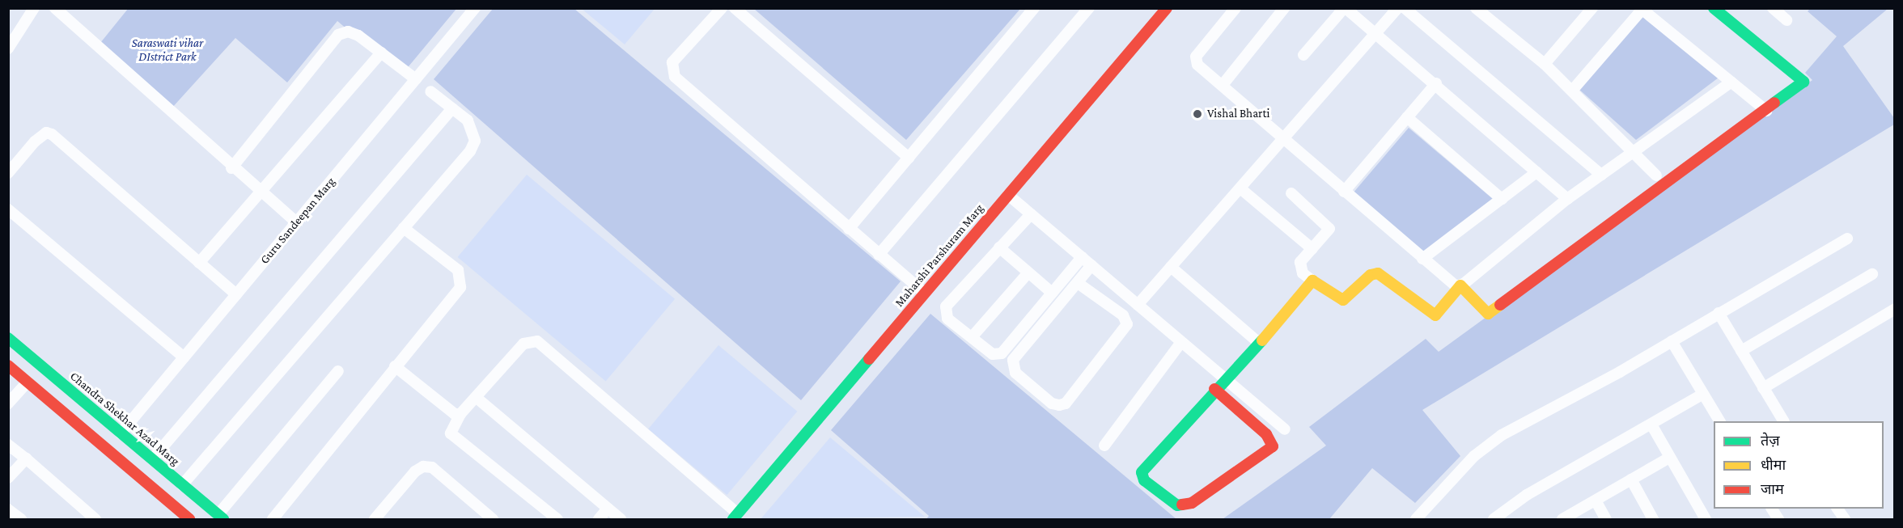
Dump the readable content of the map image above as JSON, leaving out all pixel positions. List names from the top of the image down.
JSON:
{
  "streets": {
    "street": ["Guru Sandeepan Marg", "Maharshi Parshuram Marg", "Chandra Shekhar Azad Marg"]
  },
  "crossings": [
    ["Guru Sandeepan Marg", "Chandra Shekhar Azad Marg"]
  ],
  "parks": ["Saraswati vihar DIstrict Park"],
  "places": ["Vishal Bharti"],
  "legend": ["तेज़", "धीमा", "जाम"]
}
